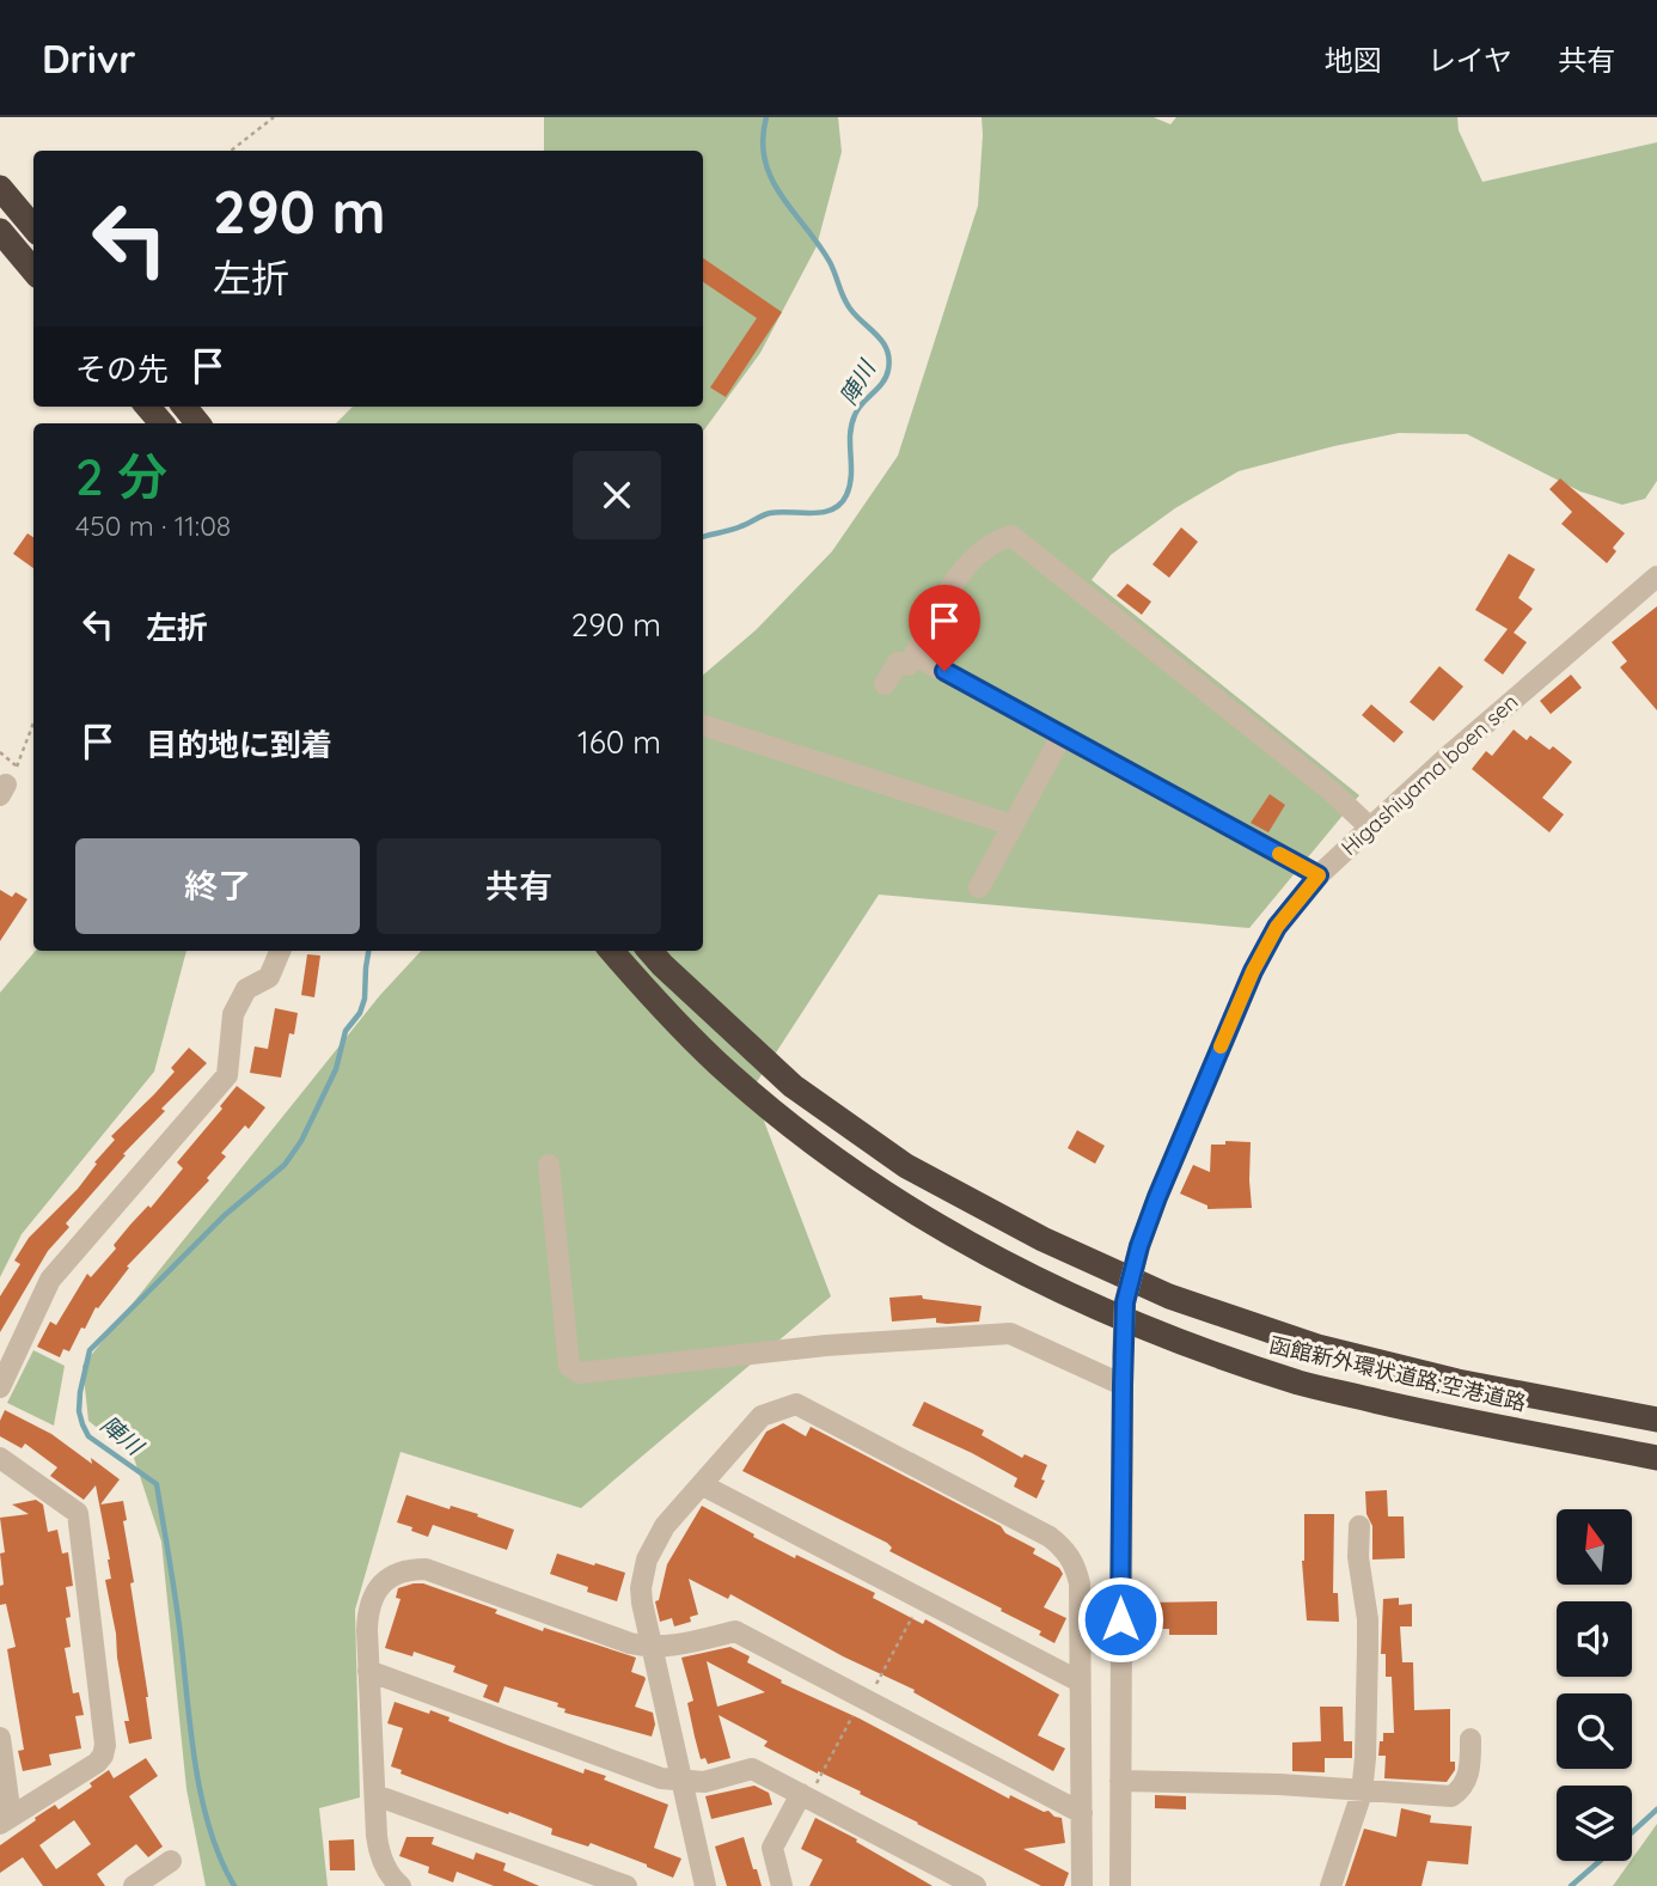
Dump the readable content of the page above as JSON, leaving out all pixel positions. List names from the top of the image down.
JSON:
{
  "streets": {
    "highway": ["函館新外環状道路;空港道路"],
    "street": ["Higashiyama boen sen"]
  },
  "water": ["陣川"],
  "north": "top",
  "page": {
    "header": "Drivr",
    "nav": ["地図", "レイヤ", "共有"],
    "turn": ["290 m", "左折"],
    "then": "その先",
    "heading": ["2 分", "450 m · 11:08"],
    "list": [
      {
        "name": "左折",
        "value": "290 m"
      },
      {
        "name": "目的地に到着",
        "value": "160 m"
      }
    ],
    "buttons": ["終了", "共有"]
  }
}
